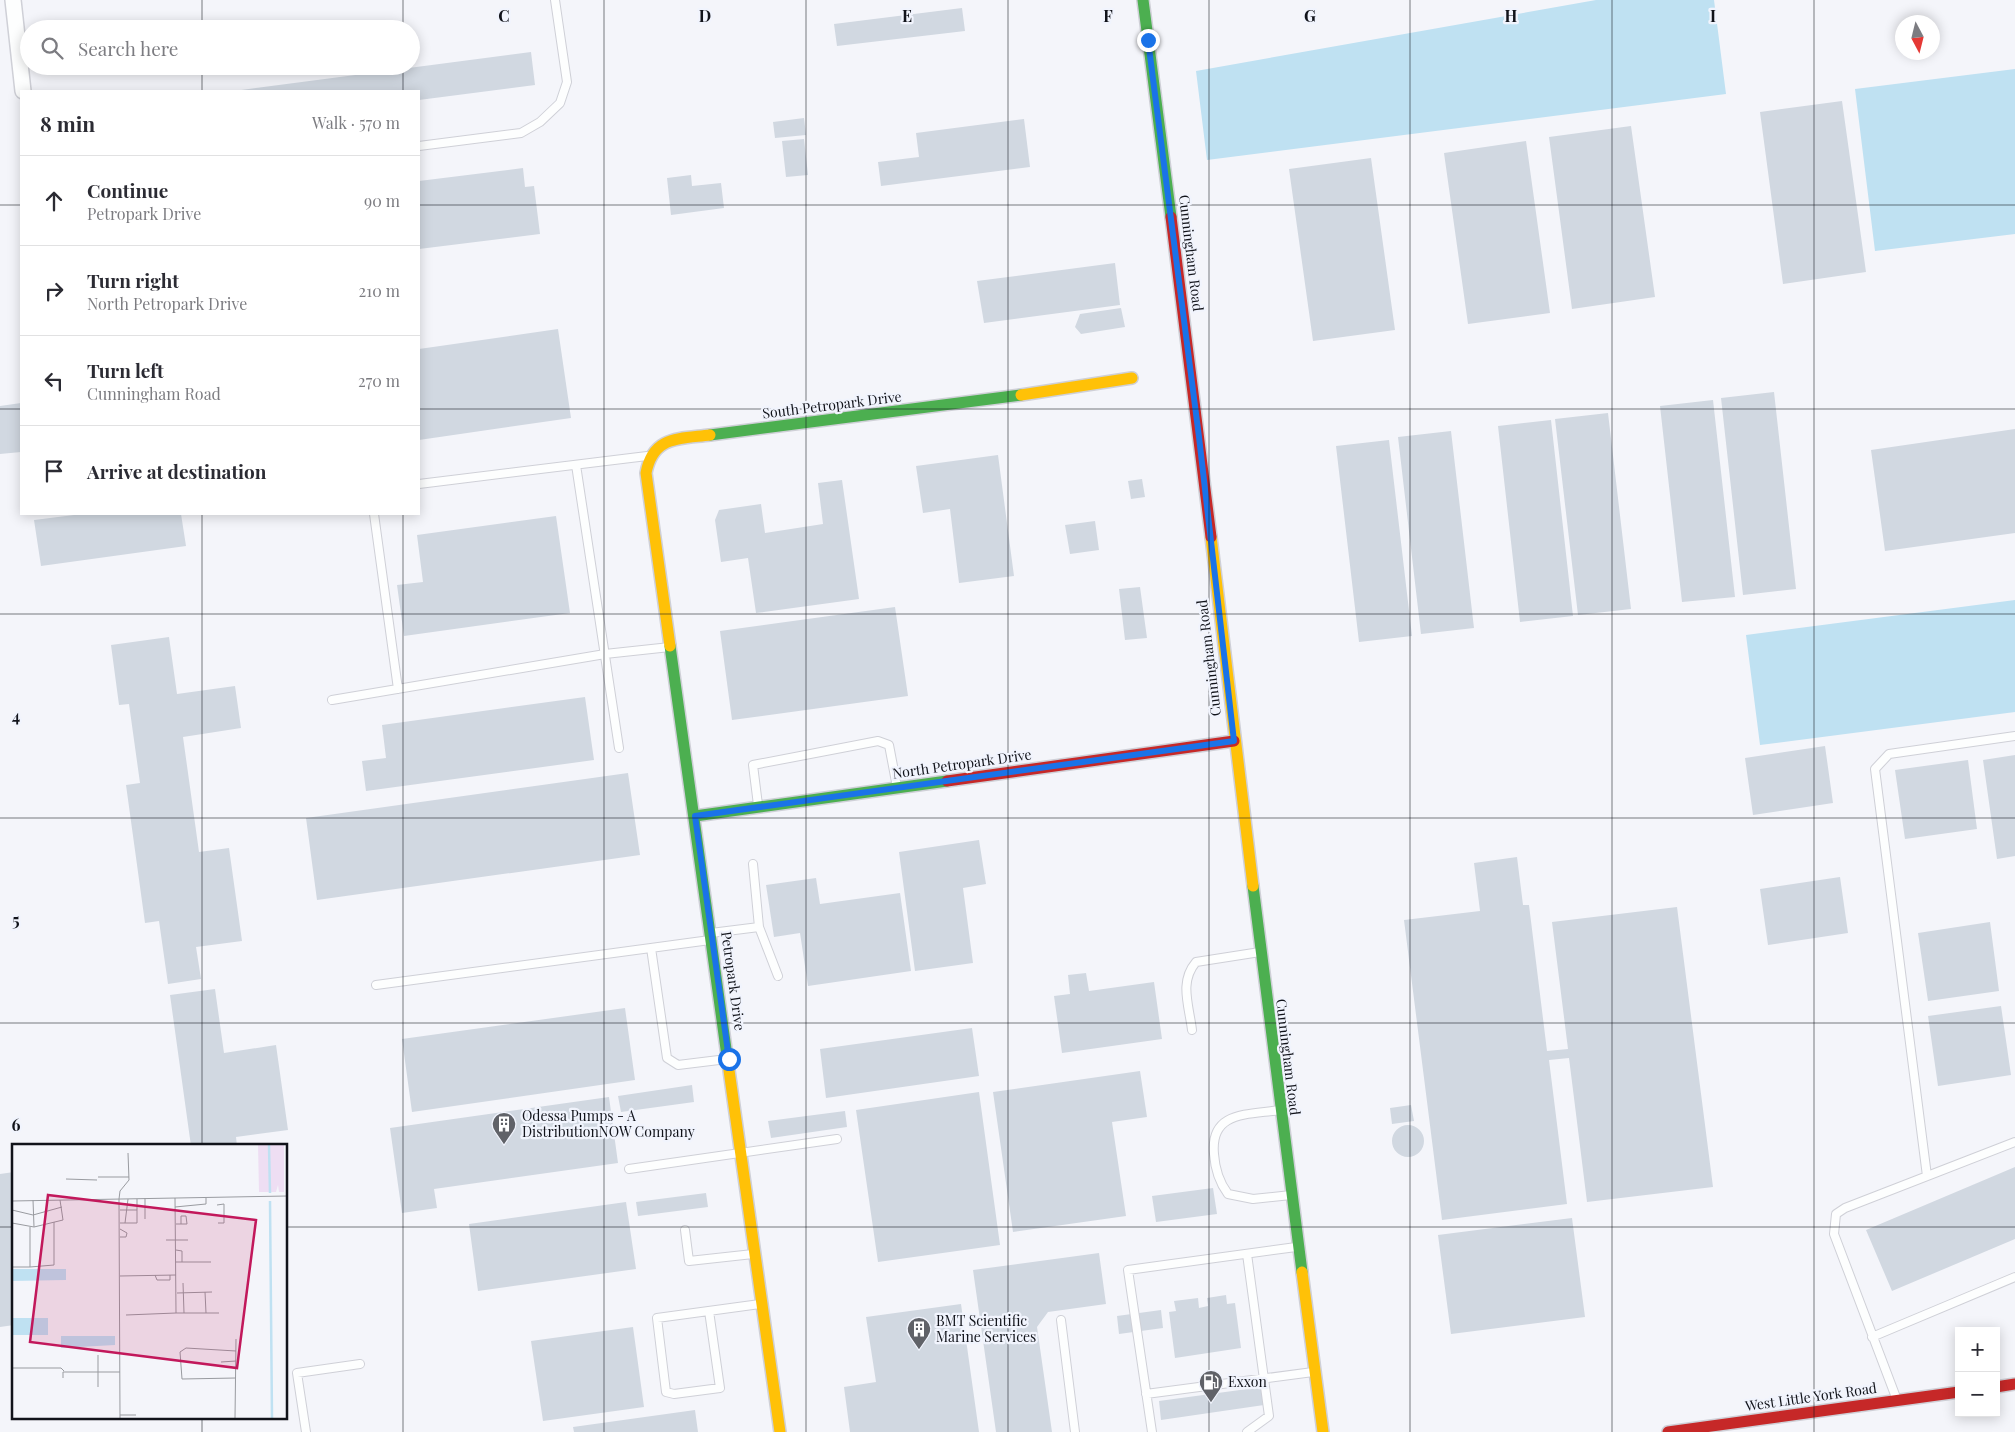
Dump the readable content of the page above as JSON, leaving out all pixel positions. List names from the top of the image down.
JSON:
{
  "streets": {
    "street": [
      "Cunningham Road",
      "South Petropark Drive",
      "North Petropark Drive",
      "Petropark Drive",
      "West Little York Road"
    ]
  },
  "crossings": [
    ["Cunningham Road", "North Petropark Drive"],
    ["South Petropark Drive", "Petropark Drive"],
    ["North Petropark Drive", "Petropark Drive"]
  ],
  "places": {
    "building": ["Odessa Pumps - A DistributionNOW Company", "BMT Scientific Marine Services"],
    "fuel station": ["Exxon"]
  },
  "north": "bottom",
  "page": {
    "search": "Search here",
    "heading": ["8 min", "Walk · 570 m"],
    "list": [
      ["Continue", "Petropark Drive", "90 m"],
      ["Turn right", "North Petropark Drive", "210 m"],
      ["Turn left", "Cunningham Road", "270 m"],
      "Arrive at destination"
    ],
    "map_buttons": ["+", "−"]
  },
  "grid": {
    "columns": [
      "C",
      "D",
      "E",
      "F",
      "G",
      "H",
      "I"
    ],
    "rows": ["4", "5", "6"]
  }
}
